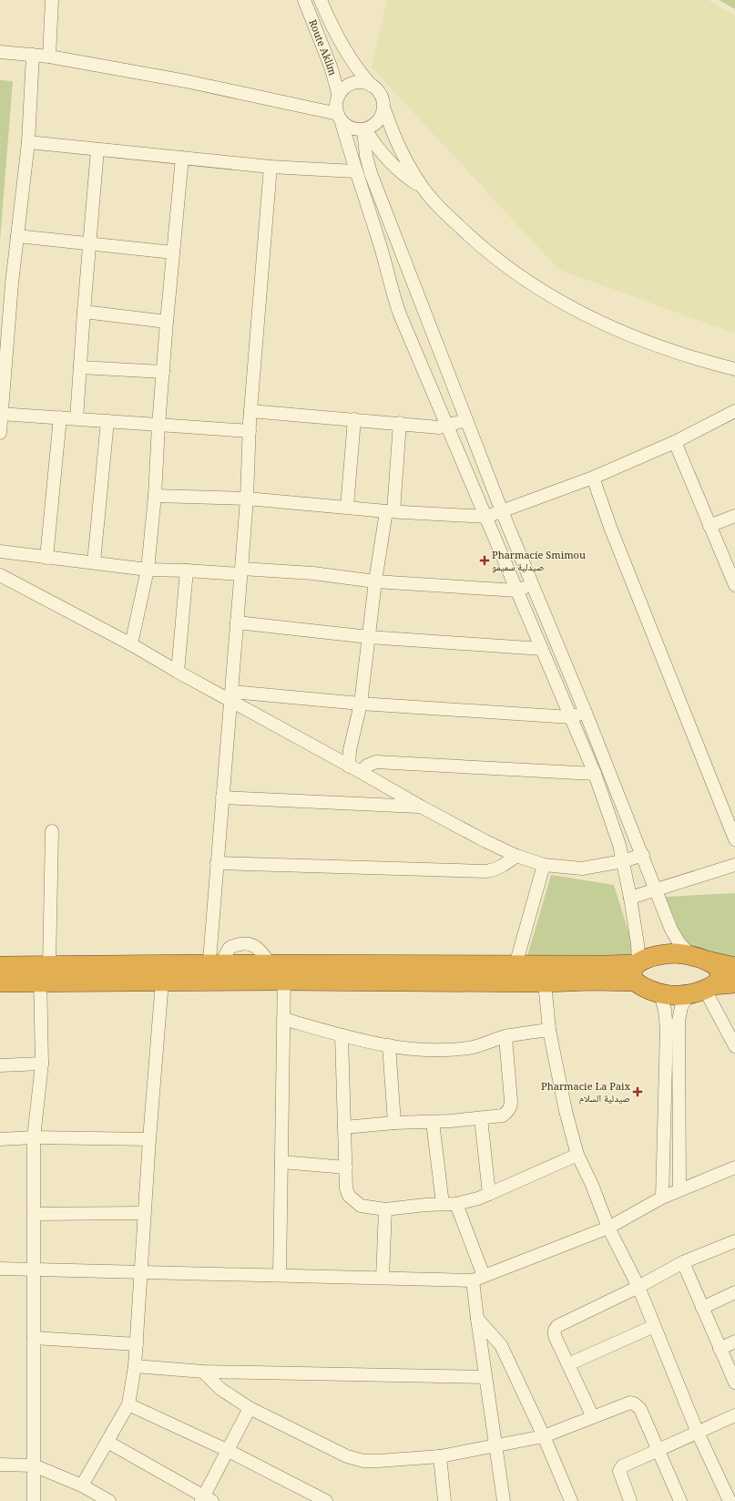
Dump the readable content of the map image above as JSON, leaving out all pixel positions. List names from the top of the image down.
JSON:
{
  "streets": {
    "street": ["Route Aklim"]
  },
  "places": {
    "health": ["Pharmacie Smimou صيدلية سميمو", "Pharmacie La Paix صيدلية السلام"]
  }
}
